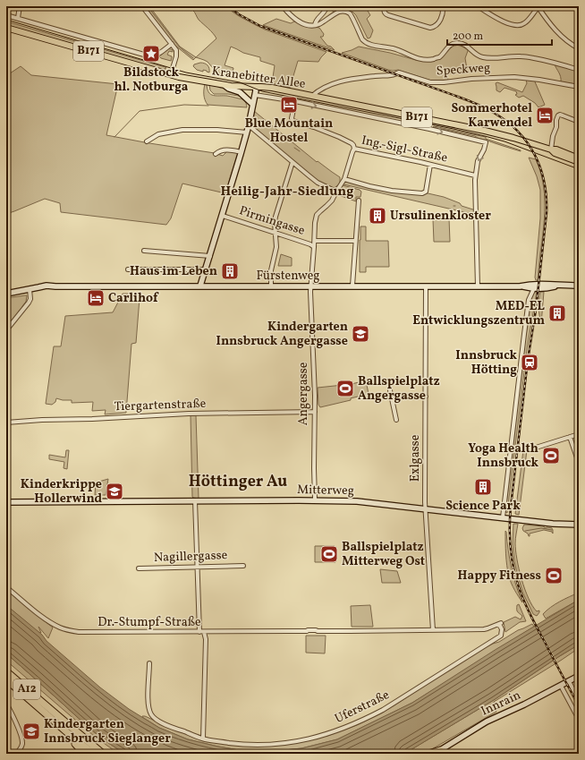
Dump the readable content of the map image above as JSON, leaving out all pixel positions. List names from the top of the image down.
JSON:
{
  "streets": {
    "highway": ["A12"],
    "main road": ["B171", "Kranebitter Allee"],
    "street": [
      "Speckweg",
      "Ing.-Sigl-Straße",
      "Pirmingasse",
      "Fürstenweg",
      "Angergasse",
      "Tiergartenstraße",
      "Exlgasse",
      "Mitterweg",
      "Nagillergasse",
      "Dr.-Stumpf-Straße",
      "Innrain",
      "Uferstraße"
    ]
  },
  "crossings": [
    ["B171", "Kranebitter Allee"],
    ["Speckweg", "Kranebitter Allee"],
    ["Kranebitter Allee", "Ing.-Sigl-Straße"],
    ["Ing.-Sigl-Straße", "Angergasse"],
    ["Pirmingasse", "Angergasse"],
    ["Fürstenweg", "Angergasse"],
    ["Fürstenweg", "Exlgasse"],
    ["Angergasse", "Tiergartenstraße"],
    ["Angergasse", "Mitterweg"],
    ["Exlgasse", "Mitterweg"],
    ["Exlgasse", "Dr.-Stumpf-Straße"],
    ["Dr.-Stumpf-Straße", "Uferstraße"]
  ],
  "districts": ["Heilig-Jahr-Siedlung", "Höttinger Au"],
  "places": {
    "place": ["Bildstock hl. Notburga"],
    "hotel": ["Blue Mountain Hostel", "Sommerhotel Karwendel", "Carlihof"],
    "building": [
      "Ursulinenkloster",
      "Haus im Leben",
      "MED-EL Entwicklungszentrum",
      "Science Park"
    ],
    "school or university": ["Kindergarten Innsbruck Angergasse", "Kinderkrippe Hollerwind", "Kindergarten Innsbruck Sieglanger"],
    "station": ["Innsbruck Hötting"],
    "sports": [
      "Ballspielplatz Angergasse",
      "Yoga Health Innsbruck",
      "Ballspielplatz Mitterweg Ost",
      "Happy Fitness"
    ]
  },
  "scale_bar": "200 m"
}
